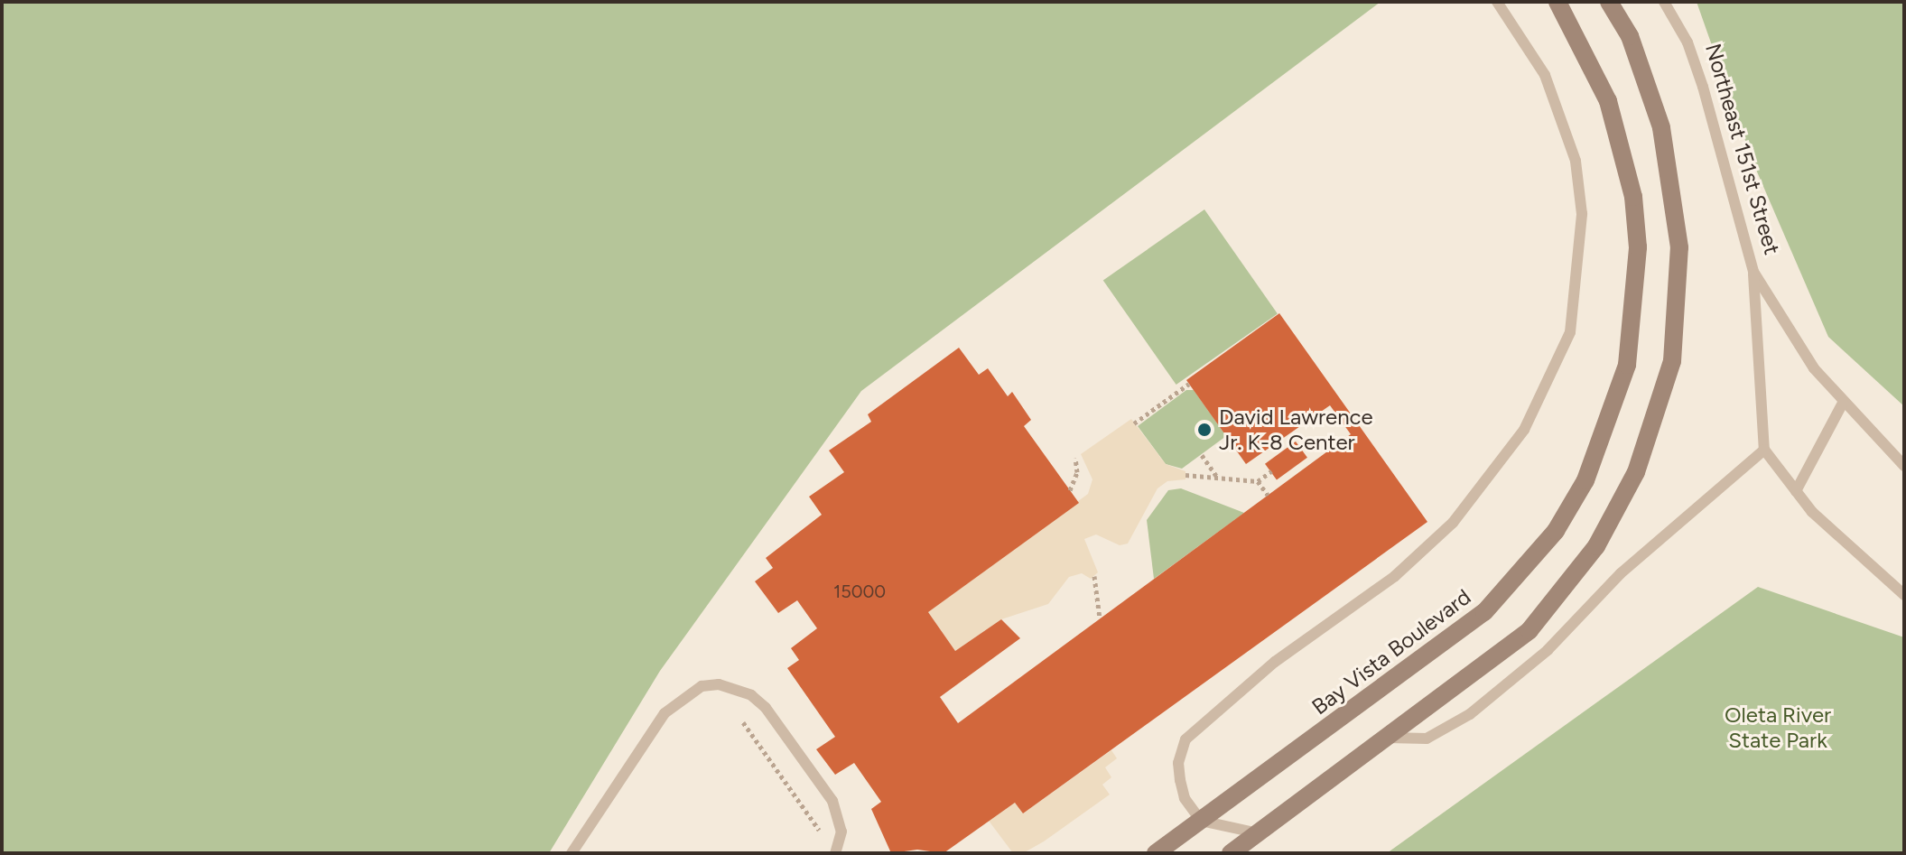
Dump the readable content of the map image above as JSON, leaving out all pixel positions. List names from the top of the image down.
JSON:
{
  "streets": {
    "street": ["Bay Vista Boulevard"],
    "lane": ["Northeast 151st Street"]
  },
  "parks": ["Oleta River State Park"],
  "places": ["David Lawrence Jr. K-8 Center"],
  "house_numbers": ["15000"]
}
